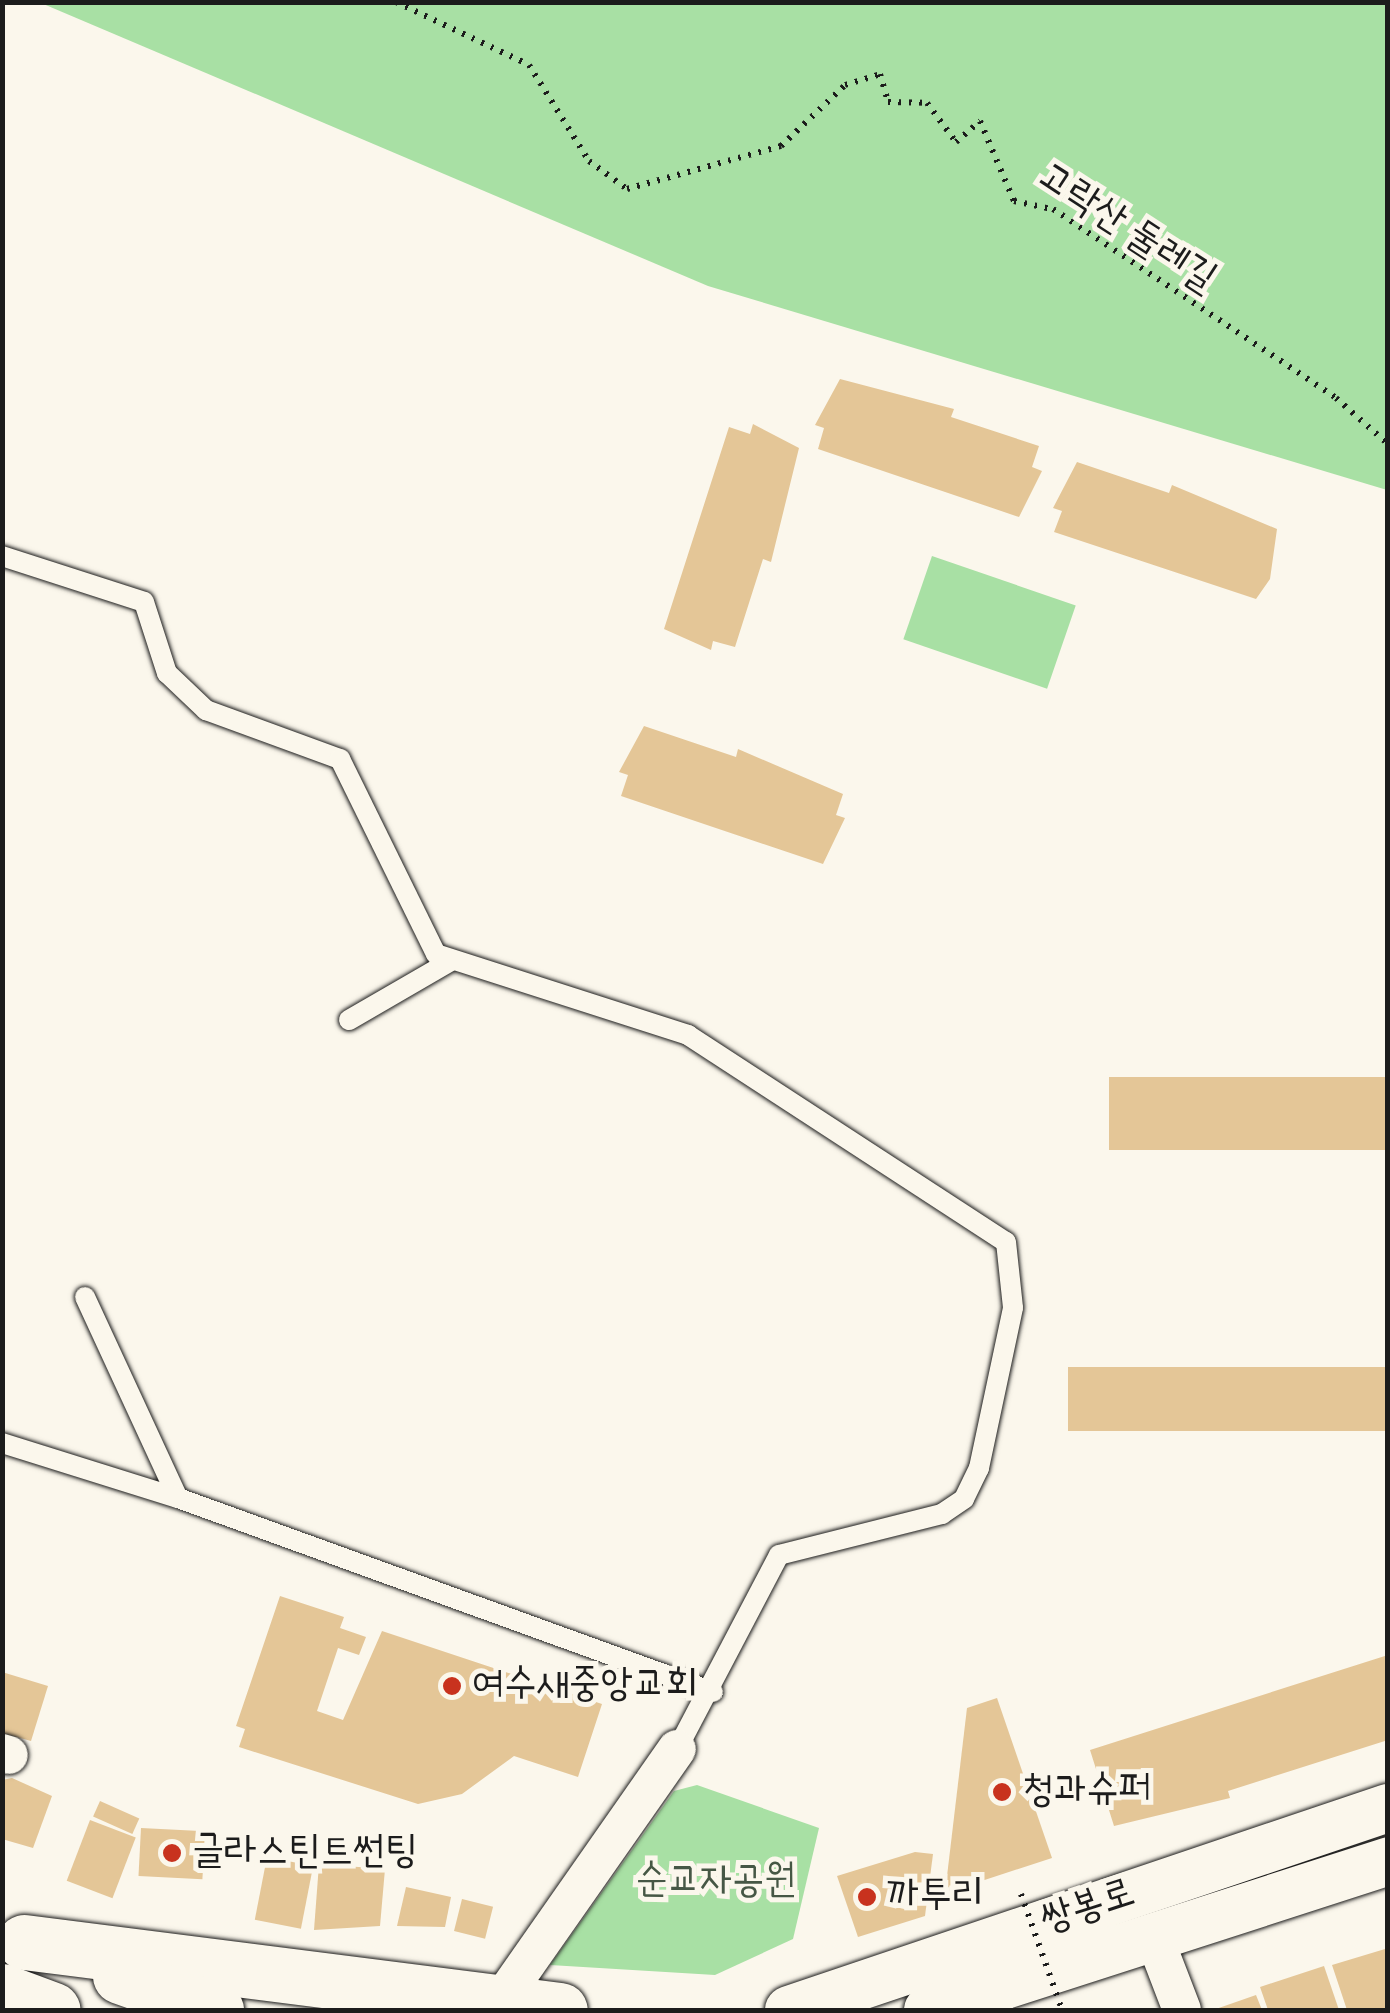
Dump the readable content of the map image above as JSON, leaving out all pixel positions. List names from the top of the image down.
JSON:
{
  "streets": {
    "street": ["쌍봉로"],
    "path": ["고락산 둘레길"]
  },
  "parks": ["순교자공원"],
  "places": [
    "여수새중앙교회",
    "청과슈퍼",
    "글라스틴트썬팅",
    "까투리"
  ]
}
